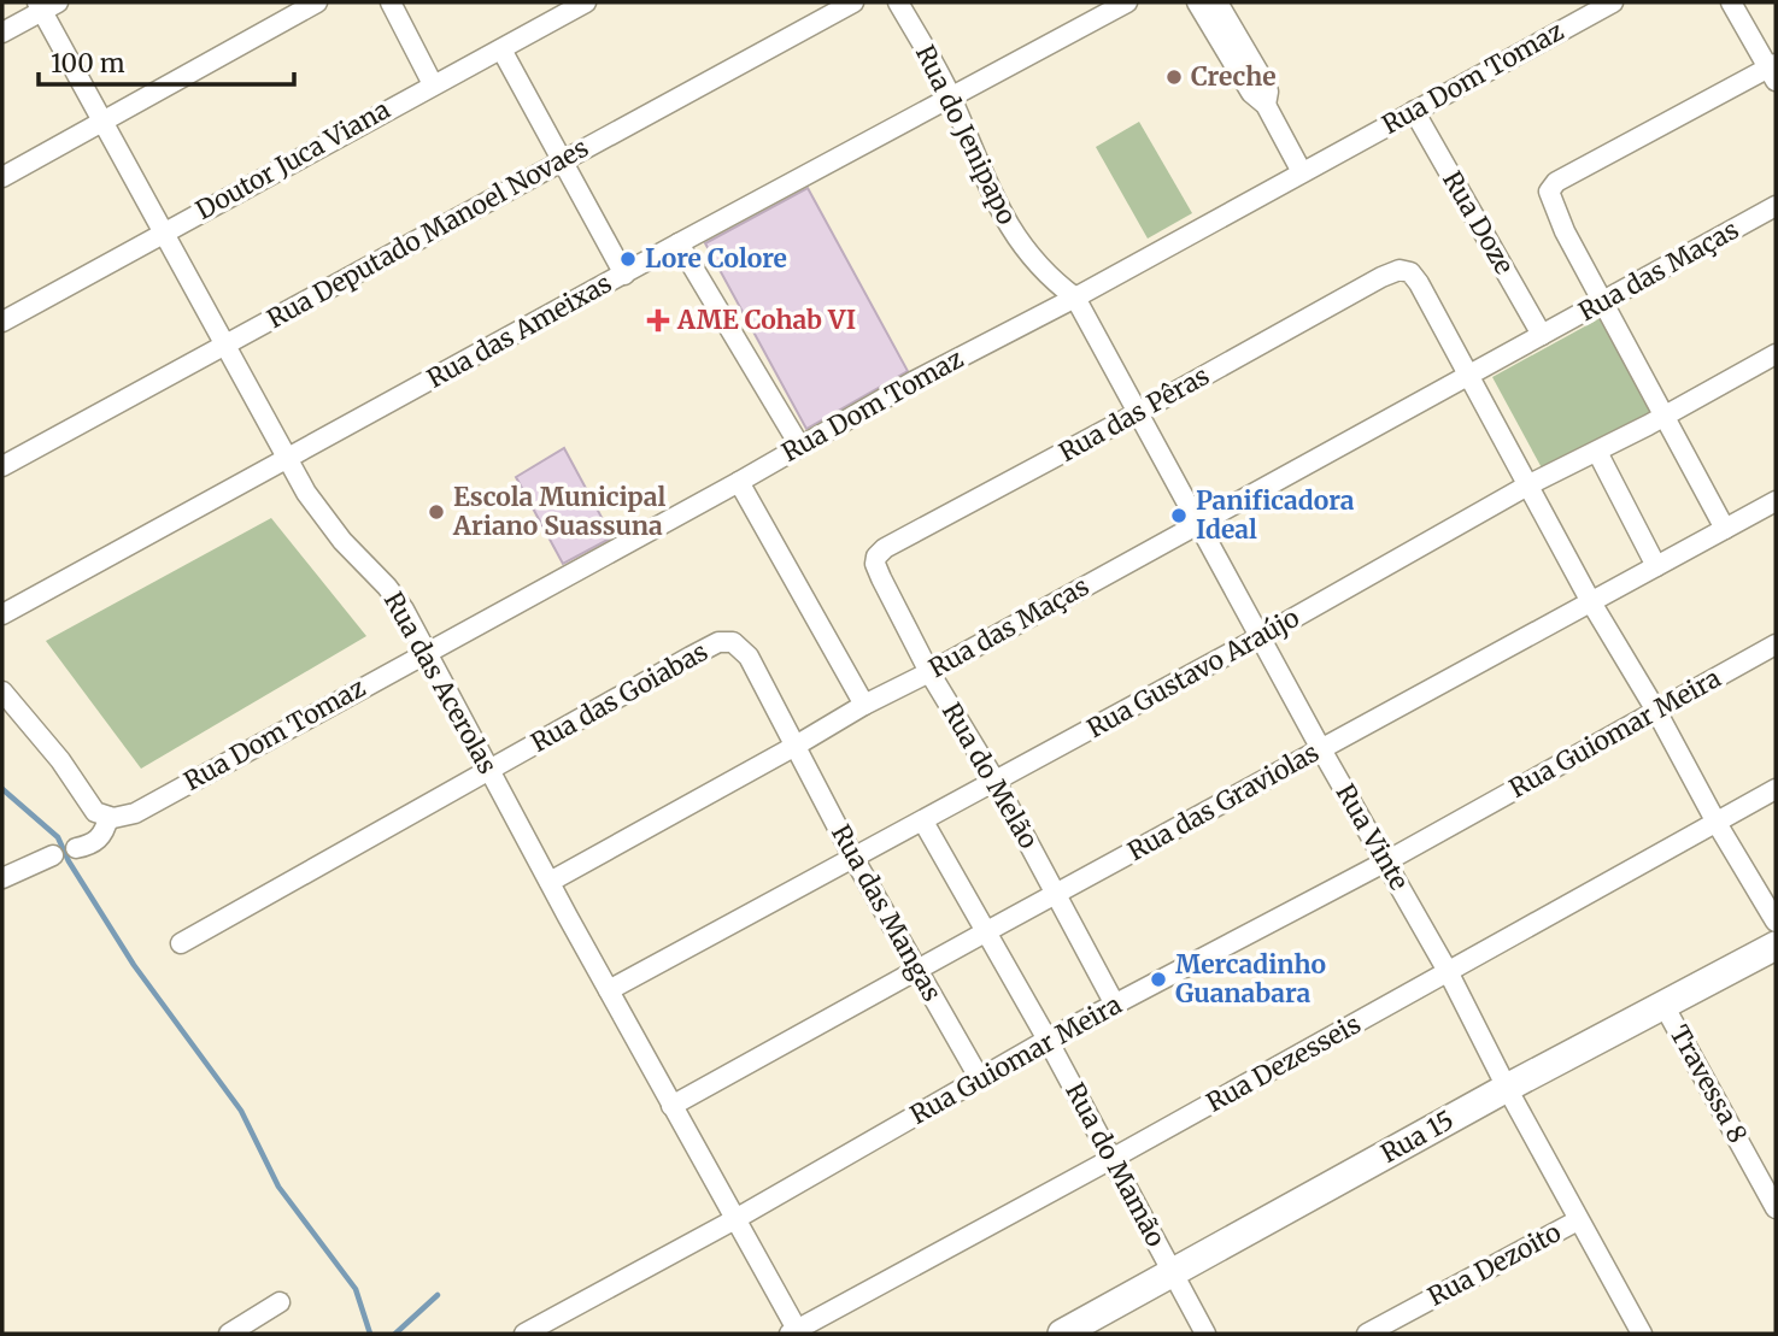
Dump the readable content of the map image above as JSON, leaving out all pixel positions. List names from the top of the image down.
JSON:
{
  "streets": {
    "main road": ["Rua 15"],
    "street": [
      "Rua Dom Tomaz",
      "Rua do Jenipapo",
      "Doutor Juca Viana",
      "Rua Doze",
      "Rua Deputado Manoel Novaes",
      "Rua das Maças",
      "Rua das Ameixas",
      "Rua das Pêras",
      "Rua Gustavo Araújo",
      "Rua das Acerolas",
      "Rua das Goiabas",
      "Rua Guiomar Meira",
      "Rua do Melão",
      "Rua das Graviolas",
      "Rua Vinte",
      "Rua das Mangas",
      "Rua Dezesseis",
      "Travessa 8",
      "Rua do Mamão",
      "Rua Dezoito"
    ]
  },
  "crossings": [
    ["Rua Dom Tomaz", "Rua do Jenipapo"],
    ["Rua Dom Tomaz", "Rua Doze"],
    ["Rua Dom Tomaz", "Rua das Acerolas"],
    ["Rua Dom Tomaz", "Rua Vinte"],
    ["Rua do Jenipapo", "Rua das Ameixas"],
    ["Rua do Jenipapo", "Rua Vinte"],
    ["Doutor Juca Viana", "Rua das Acerolas"],
    ["Rua Doze", "Rua das Maças"],
    ["Rua Deputado Manoel Novaes", "Rua das Acerolas"],
    ["Rua das Maças", "Rua das Pêras"],
    ["Rua das Maças", "Rua das Acerolas"],
    ["Rua das Maças", "Rua das Goiabas"],
    ["Rua das Maças", "Rua do Melão"],
    ["Rua das Maças", "Rua Vinte"],
    ["Rua das Maças", "Rua das Mangas"],
    ["Rua das Ameixas", "Rua das Acerolas"],
    ["Rua das Pêras", "Rua do Melão"],
    ["Rua das Pêras", "Rua Vinte"],
    ["Rua Gustavo Araújo", "Rua das Acerolas"],
    ["Rua Gustavo Araújo", "Rua do Melão"],
    ["Rua Gustavo Araújo", "Rua Vinte"],
    ["Rua Gustavo Araújo", "Rua das Mangas"],
    ["Rua Gustavo Araújo", "Rua do Mamão"],
    ["Rua das Acerolas", "Rua das Goiabas"],
    ["Rua das Acerolas", "Rua Guiomar Meira"],
    ["Rua das Acerolas", "Rua das Graviolas"],
    ["Rua das Acerolas", "Rua Dezesseis"],
    ["Rua das Goiabas", "Rua das Mangas"],
    ["Rua Guiomar Meira", "Rua do Melão"],
    ["Rua Guiomar Meira", "Rua Vinte"],
    ["Rua Guiomar Meira", "Rua das Mangas"],
    ["Rua Guiomar Meira", "Rua do Mamão"],
    ["Rua do Melão", "Rua das Graviolas"],
    ["Rua das Graviolas", "Rua Vinte"],
    ["Rua das Graviolas", "Rua das Mangas"],
    ["Rua das Graviolas", "Rua do Mamão"],
    ["Rua Vinte", "Rua Dezesseis"],
    ["Rua Vinte", "Rua 15"],
    ["Rua Vinte", "Rua Dezoito"],
    ["Rua Dezesseis", "Rua do Mamão"],
    ["Travessa 8", "Rua 15"],
    ["Rua 15", "Rua do Mamão"]
  ],
  "places": {
    "other": [
      "Creche",
      "Lore Colore",
      "Escola Municipal Ariano Suassuna",
      "Panificadora Ideal",
      "Mercadinho Guanabara"
    ],
    "health": ["AME Cohab VI"]
  },
  "scale_bar": "100 m"
}
